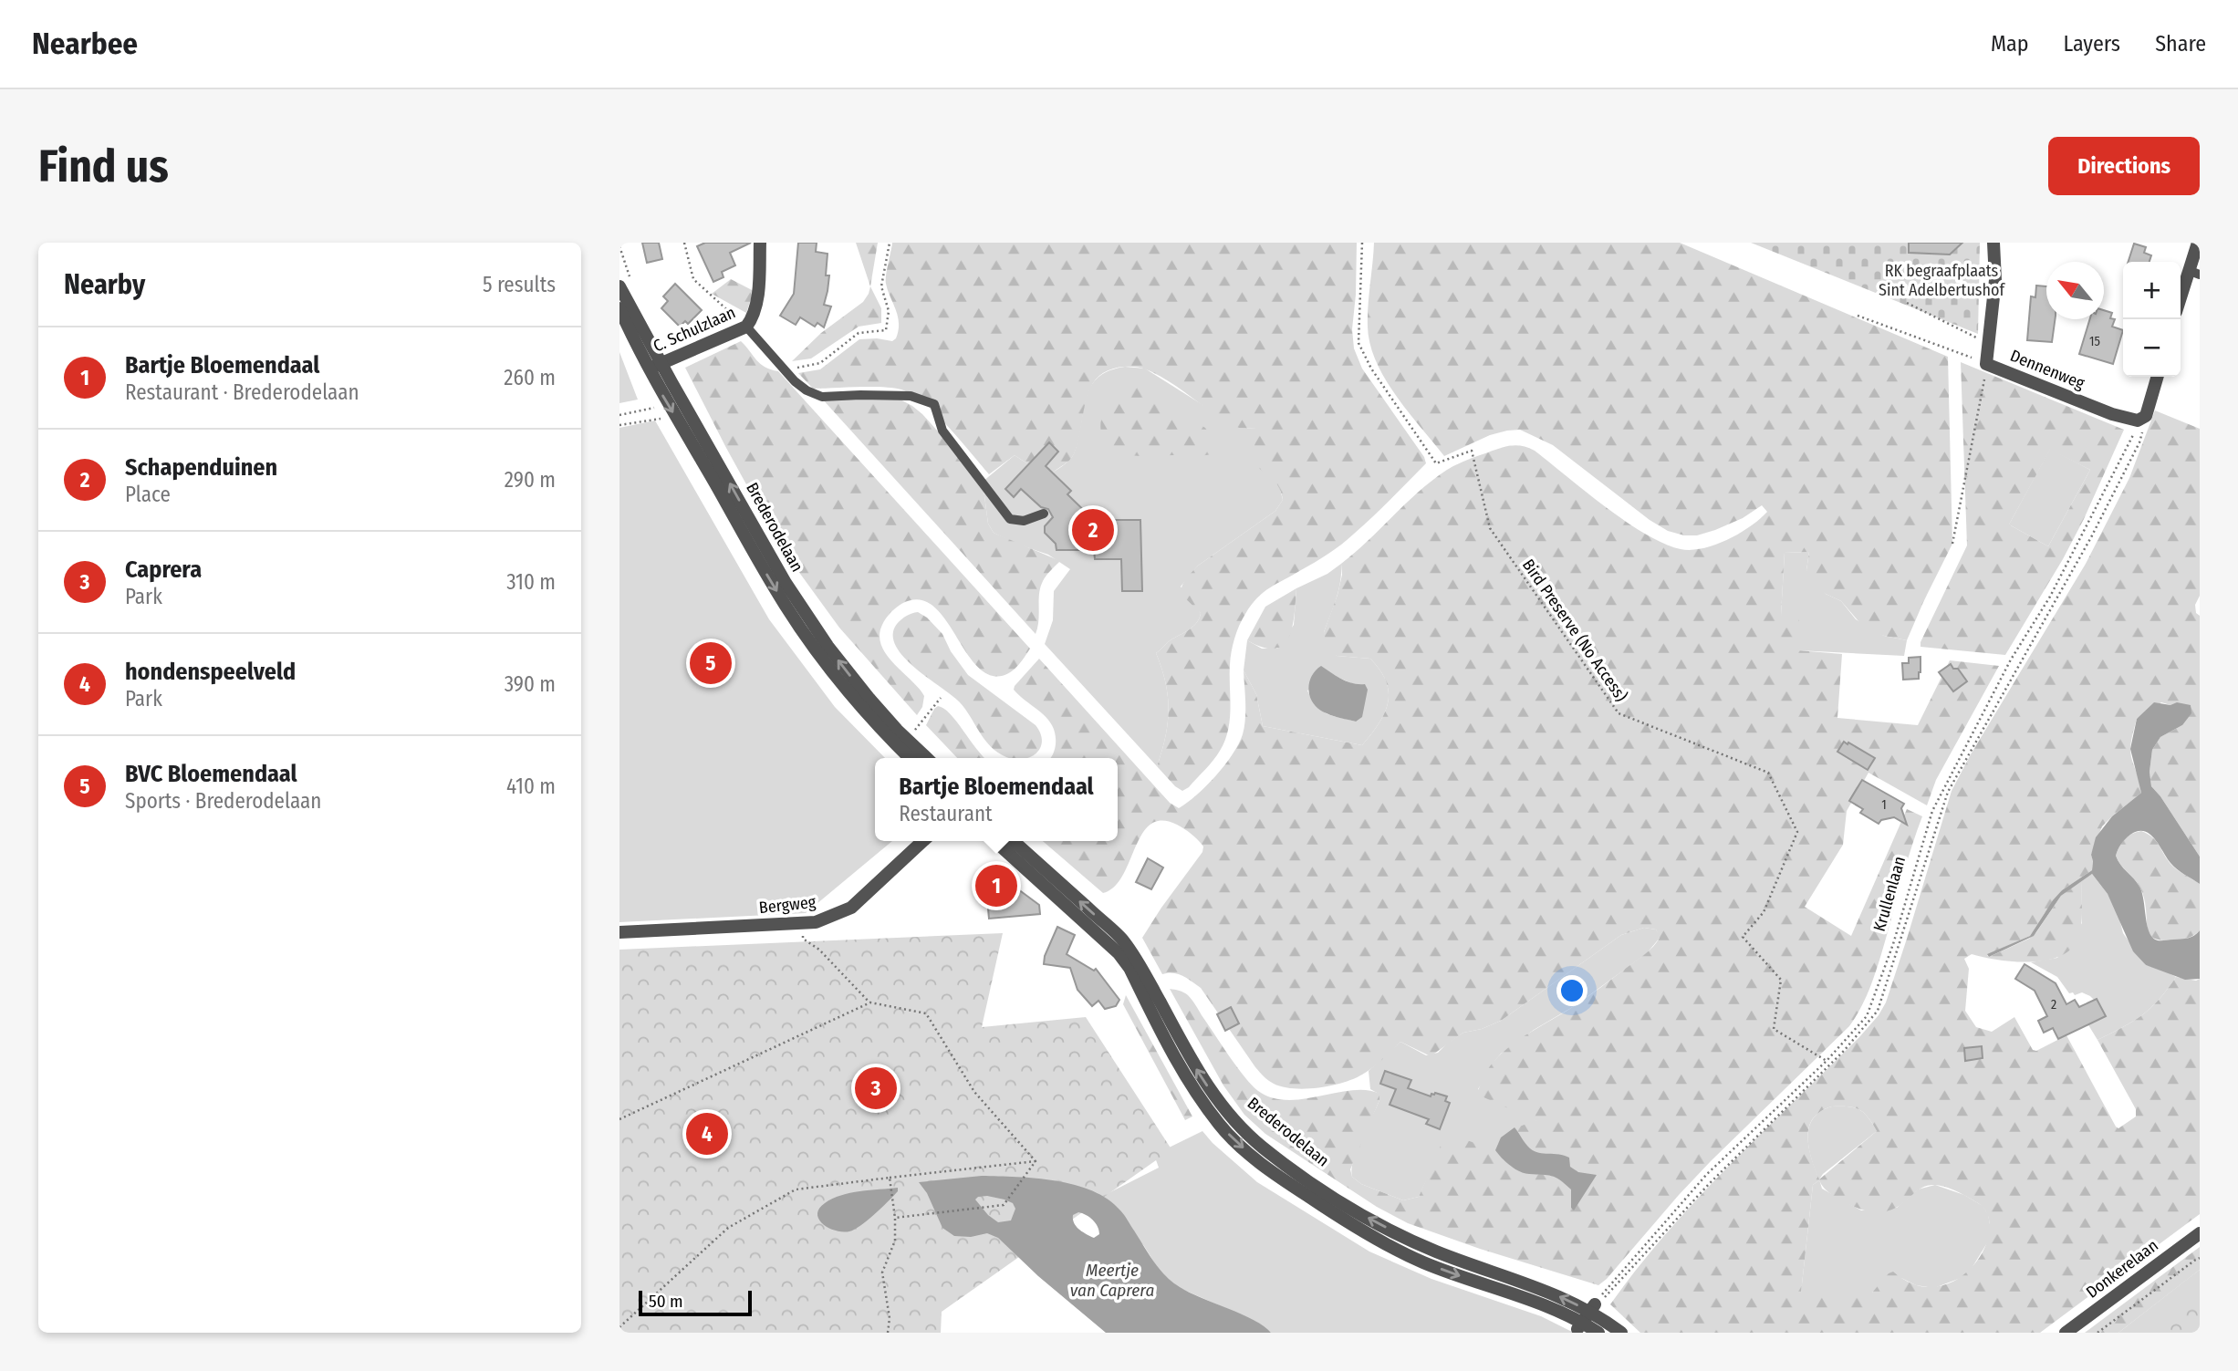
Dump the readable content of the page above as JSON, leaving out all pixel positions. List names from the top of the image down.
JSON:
{
  "streets": {
    "street": [
      "C. Schulzlaan",
      "Dennenweg",
      "Brederodelaan",
      "Bergweg",
      "Donkerelaan"
    ],
    "path": ["Bird Preserve (No Access)", "Krullenlaan"]
  },
  "crossings": [
    ["C. Schulzlaan", "Brederodelaan"],
    ["Dennenweg", "Krullenlaan"],
    ["Brederodelaan", "Krullenlaan"],
    ["Bird Preserve (No Access)", "Krullenlaan"]
  ],
  "water": ["Meertje van Caprera"],
  "parks": ["RK begraafplaats Sint Adelbertushof"],
  "house_numbers": ["15", "1", "2"],
  "scale_bar": "50 m",
  "north": "top left",
  "page": {
    "header": "Nearbee",
    "nav": ["Map", "Layers", "Share"],
    "buttons": "Directions",
    "title": "Find us",
    "heading": ["Nearby", "5 results"],
    "map_buttons": ["+", "−"],
    "list": [
      {
        "mark": "1",
        "name": "Bartje Bloemendaal",
        "note": "Restaurant · Brederodelaan",
        "value": "260 m"
      },
      {
        "mark": "2",
        "name": "Schapenduinen",
        "note": "Place",
        "value": "290 m"
      },
      {
        "mark": "3",
        "name": "Caprera",
        "note": "Park",
        "value": "310 m"
      },
      {
        "mark": "4",
        "name": "hondenspeelveld",
        "note": "Park",
        "value": "390 m"
      },
      {
        "mark": "5",
        "name": "BVC Bloemendaal",
        "note": "Sports · Brederodelaan",
        "value": "410 m"
      }
    ],
    "pins": [
      "2",
      "5",
      "1",
      "3",
      "4"
    ],
    "popup": ["Bartje Bloemendaal", "Restaurant"],
    "scale": "50 m"
  }
}
